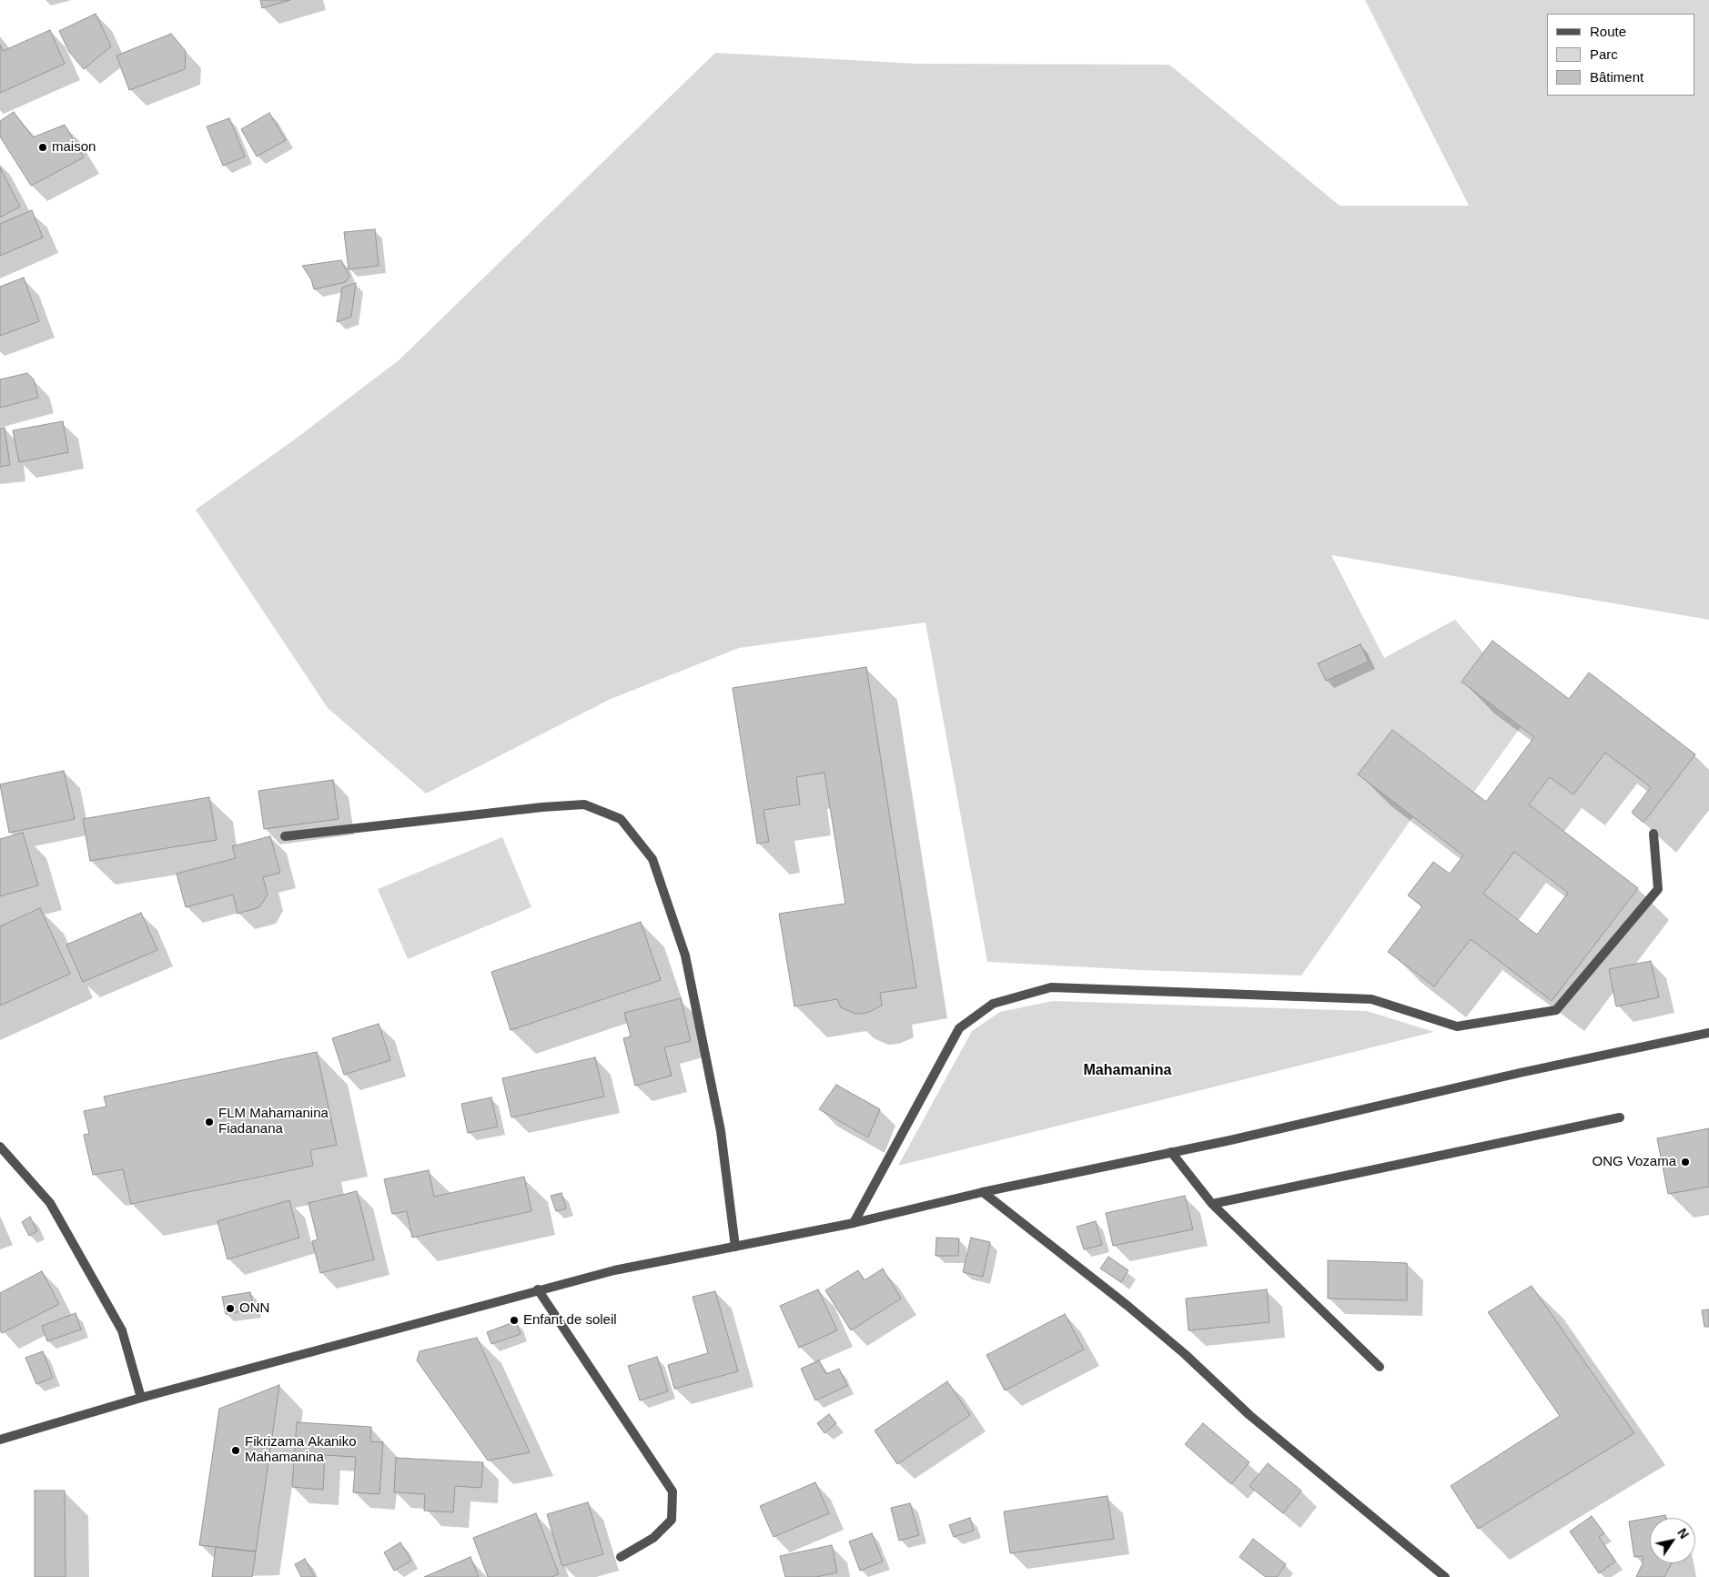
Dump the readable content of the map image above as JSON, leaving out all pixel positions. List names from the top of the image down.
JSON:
{
  "districts": ["Mahamanina"],
  "places": [
    "maison",
    "FLM Mahamanina Fiadanana",
    "ONG Vozama",
    "ONN",
    "Enfant de soleil",
    "Fikrizama Akaniko Mahamanina"
  ],
  "legend": ["Route", "Parc", "Bâtiment"],
  "north": "top right"
}
